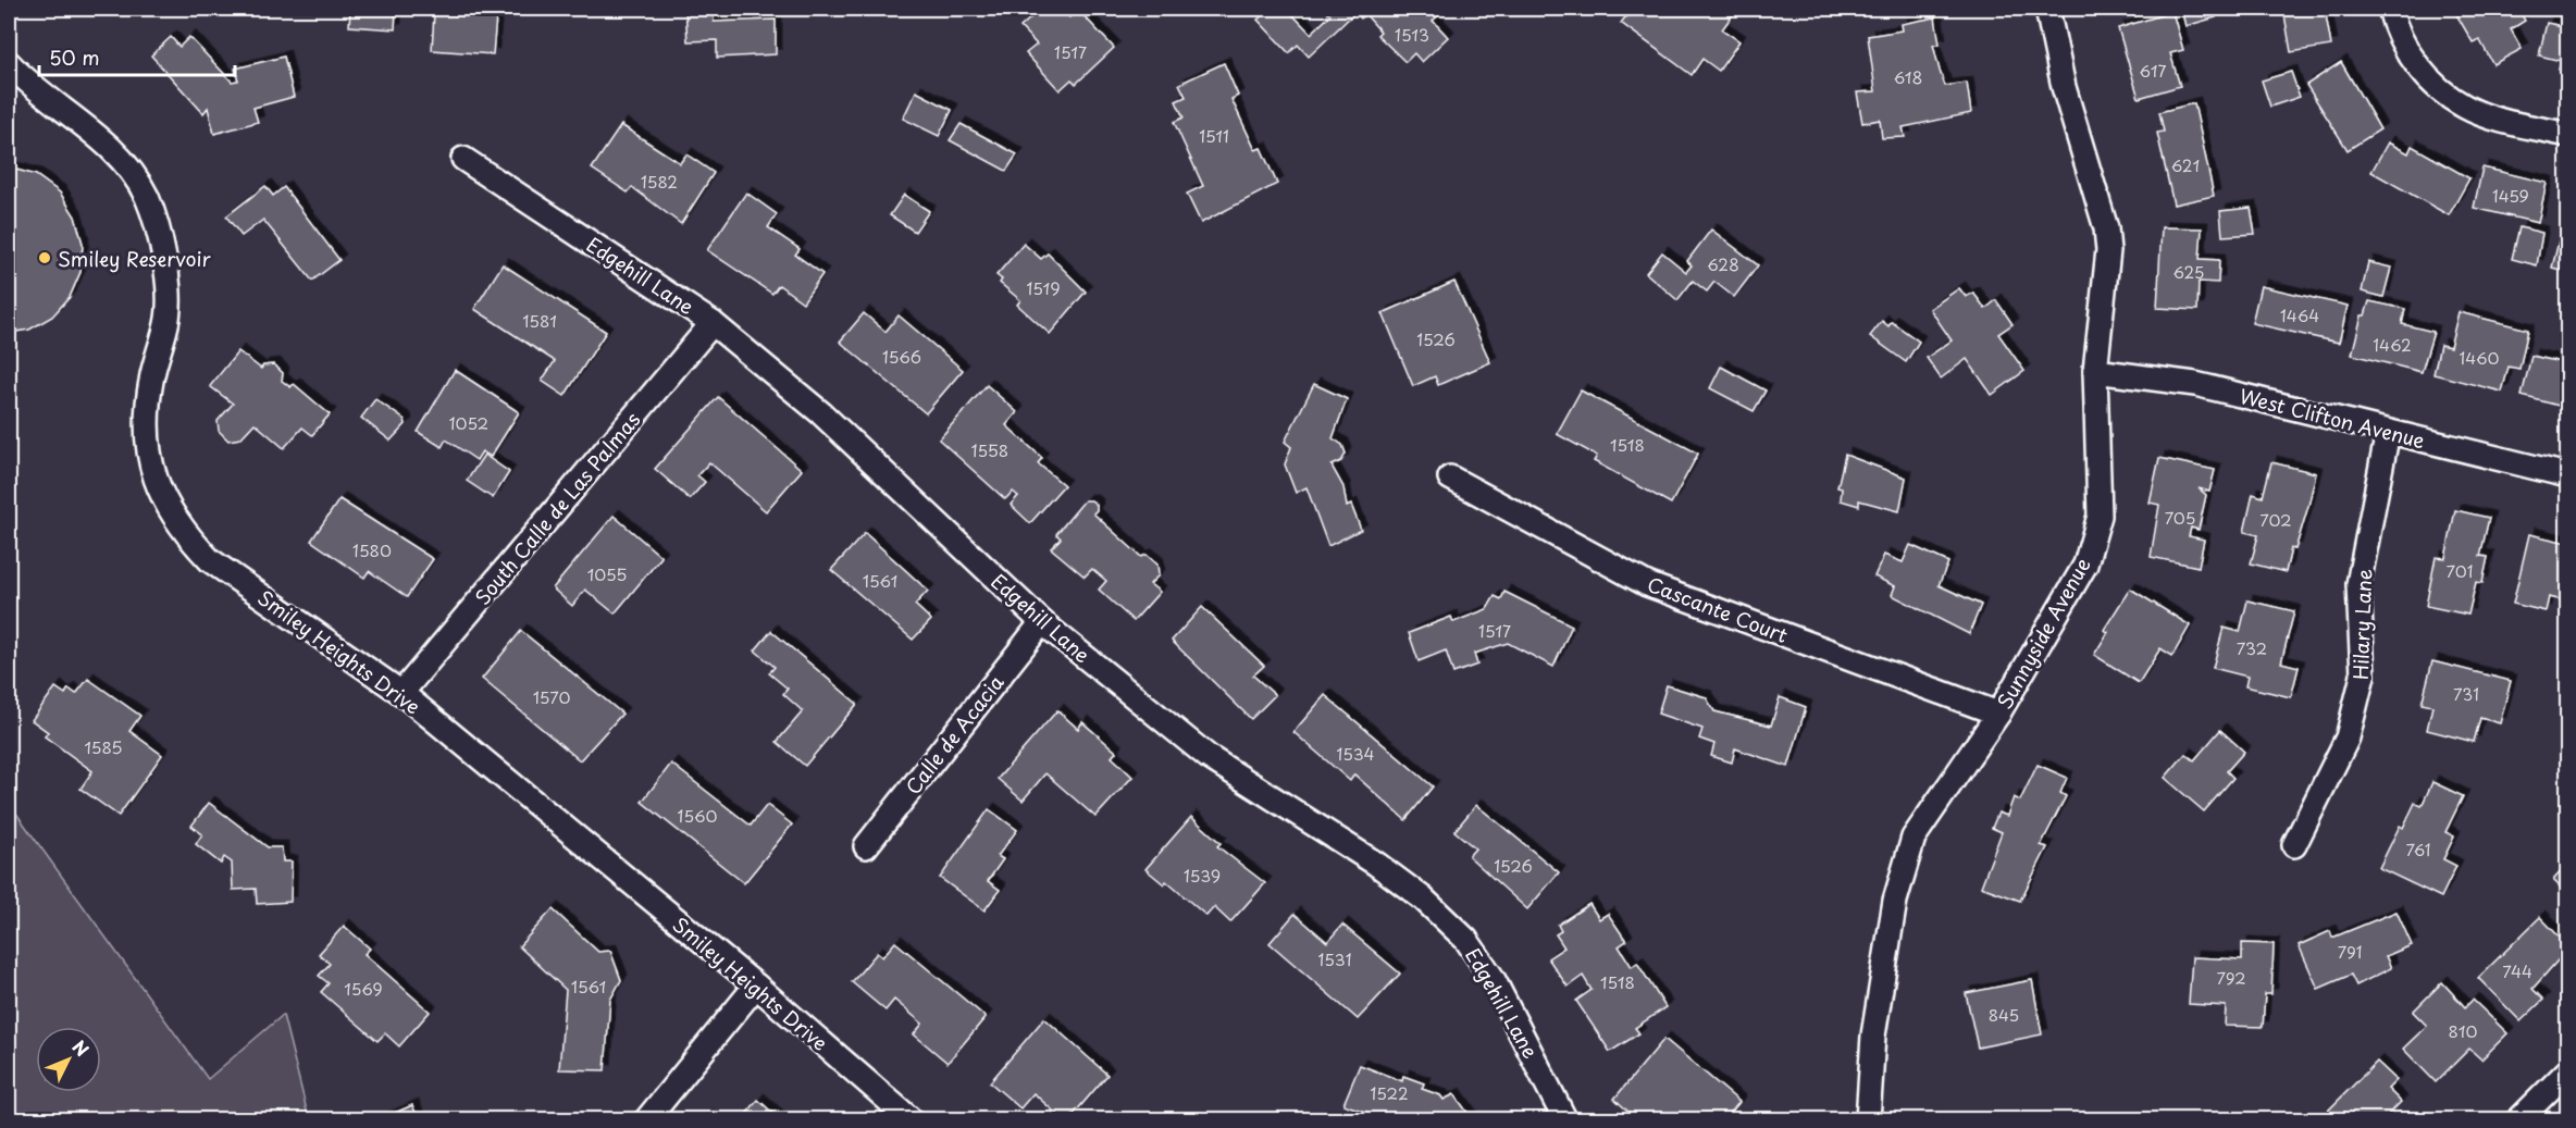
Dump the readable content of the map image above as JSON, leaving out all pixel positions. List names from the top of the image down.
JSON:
{
  "streets": {
    "street": [
      "Edgehill Lane",
      "West Clifton Avenue",
      "South Calle de Las Palmas",
      "Cascante Court",
      "Hilary Lane",
      "Sunnyside Avenue",
      "Smiley Heights Drive",
      "Calle de Acacia"
    ]
  },
  "crossings": [
    ["Edgehill Lane", "South Calle de Las Palmas"],
    ["Edgehill Lane", "Calle de Acacia"],
    ["West Clifton Avenue", "Hilary Lane"],
    ["West Clifton Avenue", "Sunnyside Avenue"],
    ["South Calle de Las Palmas", "Smiley Heights Drive"],
    ["Cascante Court", "Sunnyside Avenue"]
  ],
  "places": ["Smiley Reservoir"],
  "house_numbers": [
    "1513",
    "1517",
    "617",
    "618",
    "1511",
    "621",
    "1582",
    "1459",
    "628",
    "625",
    "1519",
    "1464",
    "1581",
    "1526",
    "1462",
    "1566",
    "1460",
    "1052",
    "1518",
    "1558",
    "705",
    "702",
    "1580",
    "701",
    "1055",
    "1561",
    "1517",
    "732",
    "731",
    "1570",
    "1585",
    "1534",
    "1560",
    "761",
    "1526",
    "1539",
    "791",
    "1531",
    "744",
    "792",
    "1518",
    "1561",
    "1569",
    "845",
    "810",
    "1522"
  ],
  "scale_bar": "50 m",
  "north": "top right"
}
